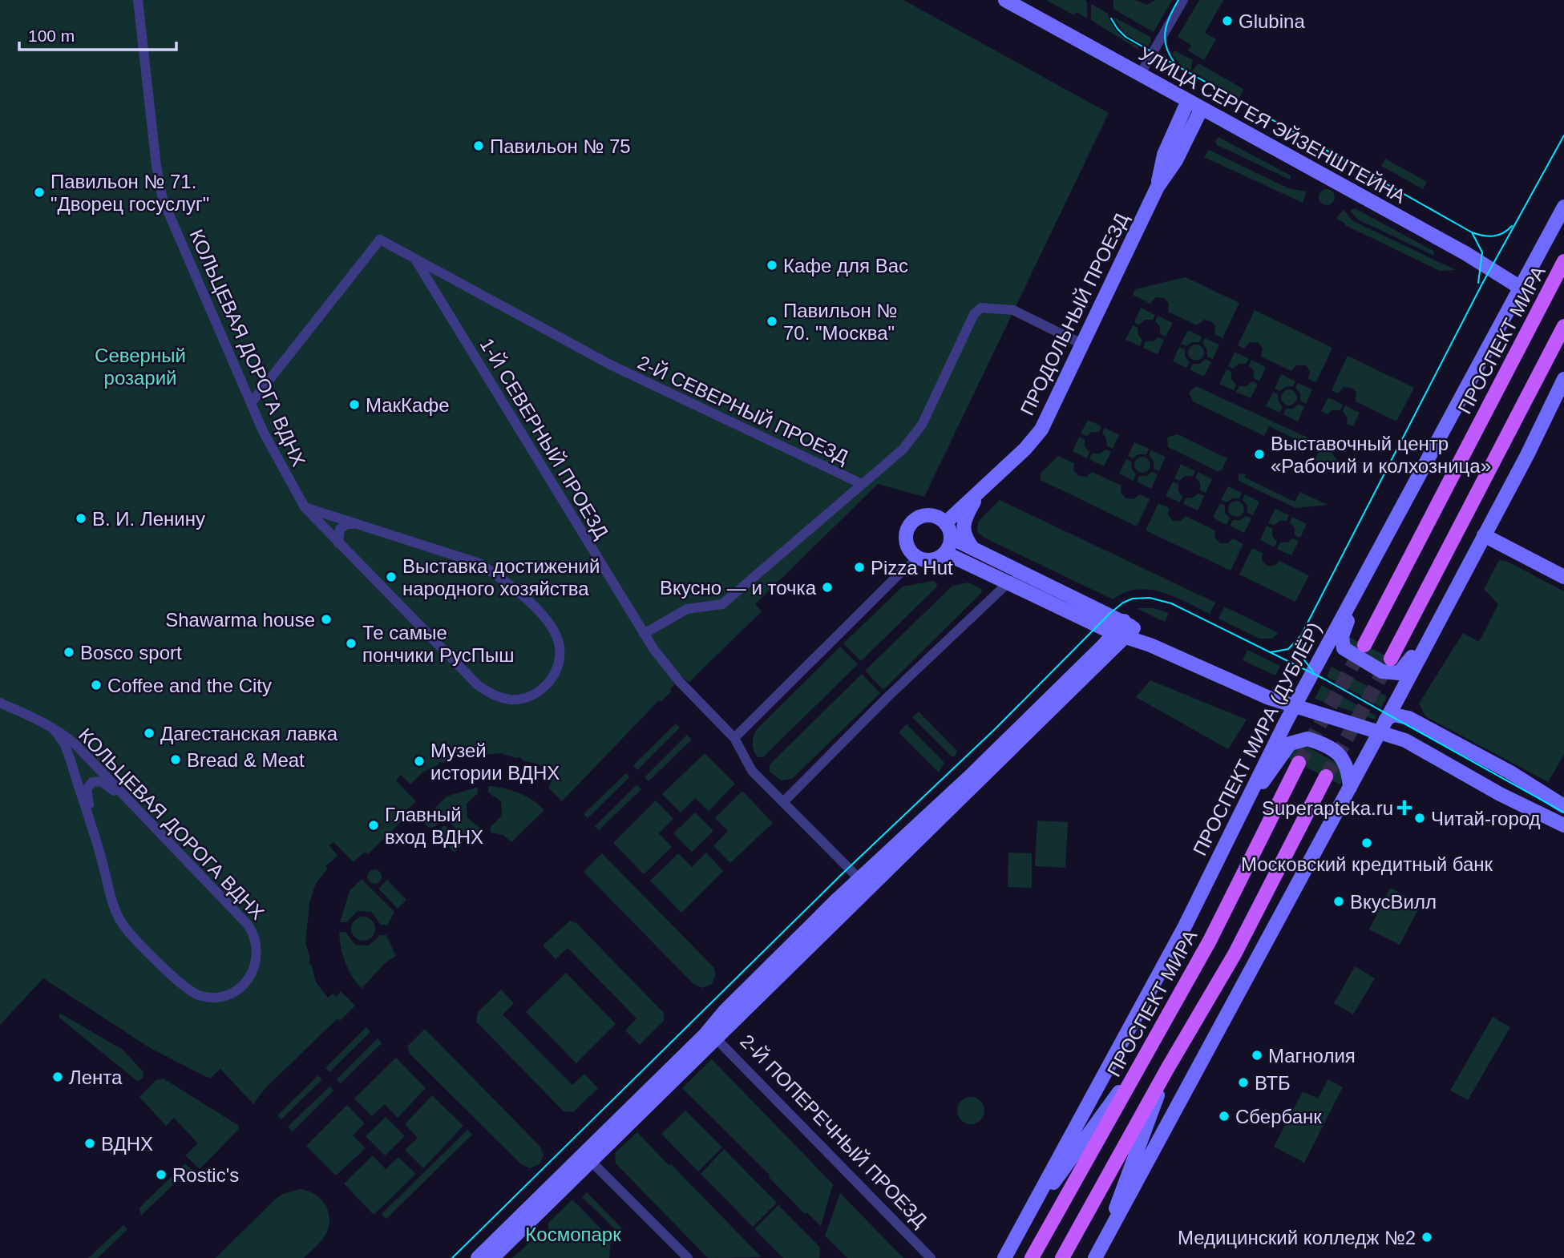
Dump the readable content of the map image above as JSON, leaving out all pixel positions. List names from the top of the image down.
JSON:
{
  "streets": {
    "main road": [
      "УЛИЦА СЕРГЕЯ ЭЙЗЕНШТЕЙНА",
      "ПРОДОЛЬНЫЙ ПРОЕЗД",
      "ПРОСПЕКТ МИРА",
      "ПРОСПЕКТ МИРА (ДУБЛЁР)"
    ],
    "street": [
      "КОЛЬЦЕВАЯ ДОРОГА ВДНХ",
      "2-Й СЕВЕРНЫЙ ПРОЕЗД",
      "1-Й СЕВЕРНЫЙ ПРОЕЗД",
      "2-Й ПОПЕРЕЧНЫЙ ПРОЕЗД"
    ]
  },
  "crossings": [
    ["УЛИЦА СЕРГЕЯ ЭЙЗЕНШТЕЙНА", "ПРОДОЛЬНЫЙ ПРОЕЗД"],
    ["УЛИЦА СЕРГЕЯ ЭЙЗЕНШТЕЙНА", "ПРОСПЕКТ МИРА (ДУБЛЁР)"],
    ["КОЛЬЦЕВАЯ ДОРОГА ВДНХ", "2-Й СЕВЕРНЫЙ ПРОЕЗД"],
    ["2-Й СЕВЕРНЫЙ ПРОЕЗД", "1-Й СЕВЕРНЫЙ ПРОЕЗД"]
  ],
  "parks": ["Северный розарий", "Космопарк"],
  "places": {
    "other": [
      "Glubina",
      "Павильон № 75",
      "Павильон № 71. \"Дворец госуслуг\"",
      "Кафе для Вас",
      "Павильон № 70. \"Москва\"",
      "МакКафе",
      "Выставочный центр «Рабочий и колхозница»",
      "В. И. Ленину",
      "Pizza Hut",
      "Выставка достижений народного хозяйства",
      "Вкусно — и точка",
      "Shawarma house",
      "Те самые пончики РусПыш",
      "Bosco sport",
      "Coffee and the City",
      "Дагестанская лавка",
      "Bread & Meat",
      "Музей истории ВДНХ",
      "Читай-город",
      "Главный вход ВДНХ",
      "Московский кредитный банк",
      "ВкусВилл",
      "Магнолия",
      "Лента",
      "ВТБ",
      "Сбербанк",
      "ВДНХ",
      "Rostic's",
      "Медицинский колледж №2"
    ],
    "health": ["Superapteka.ru"]
  },
  "scale_bar": "100 m"
}
